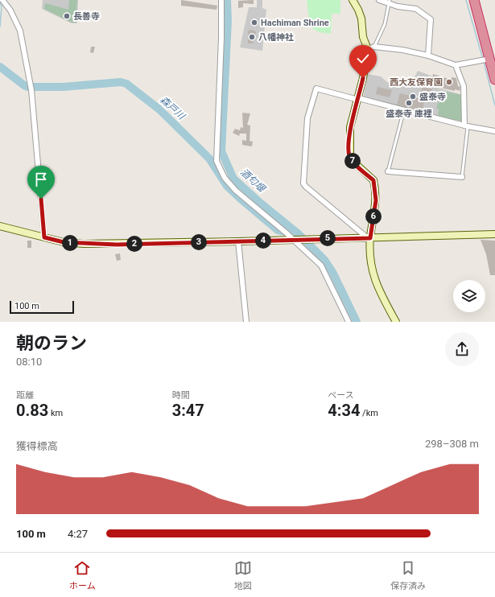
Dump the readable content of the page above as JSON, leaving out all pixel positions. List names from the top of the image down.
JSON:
{
  "water": ["森戸川", "酒匂堰"],
  "places": [
    "長善寺",
    "Hachiman Shrine",
    "八幡神社",
    "西大友保育園",
    "盛泰寺",
    "盛泰寺 庫裡"
  ],
  "scale_bar": "100 m",
  "page": {
    "pins": [
      "7",
      "6",
      "5",
      "4",
      "3",
      "1",
      "2"
    ],
    "scale": "100 m",
    "heading": ["朝のラン", "08:10"],
    "stats": [
      ["距離", "0.83 km"],
      ["時間", "3:47"],
      ["ペース", "4:34 /km"]
    ],
    "chart": ["獲得標高", "298–308 m"],
    "list": [
      {
        "name": "100 m",
        "note": "4:27"
      }
    ],
    "tabs": ["ホーム", "地図", "保存済み"]
  }
}
